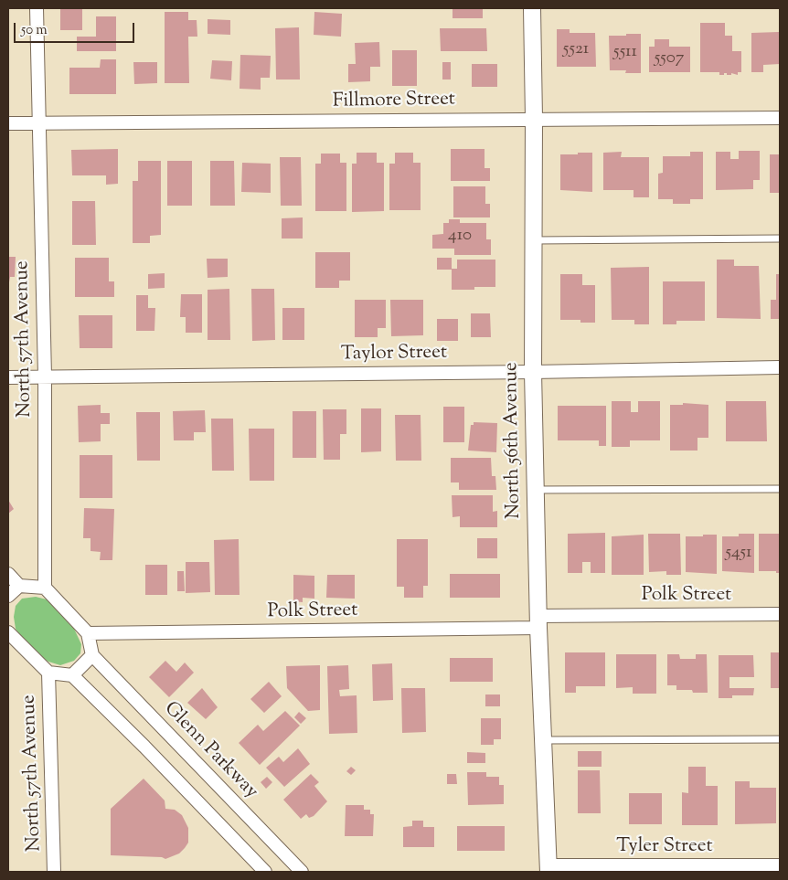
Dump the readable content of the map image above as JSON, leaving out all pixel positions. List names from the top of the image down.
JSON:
{
  "streets": {
    "street": [
      "Fillmore Street",
      "North 57th Avenue",
      "Taylor Street",
      "North 56th Avenue",
      "Polk Street",
      "Glenn Parkway",
      "Tyler Street"
    ]
  },
  "crossings": [
    ["Fillmore Street", "North 57th Avenue"],
    ["Fillmore Street", "North 56th Avenue"],
    ["North 57th Avenue", "Taylor Street"],
    ["Taylor Street", "North 56th Avenue"],
    ["North 56th Avenue", "Polk Street"],
    ["North 56th Avenue", "Tyler Street"]
  ],
  "house_numbers": [
    "5521",
    "5511",
    "5507",
    "410",
    "5451"
  ],
  "scale_bar": "50 m"
}
